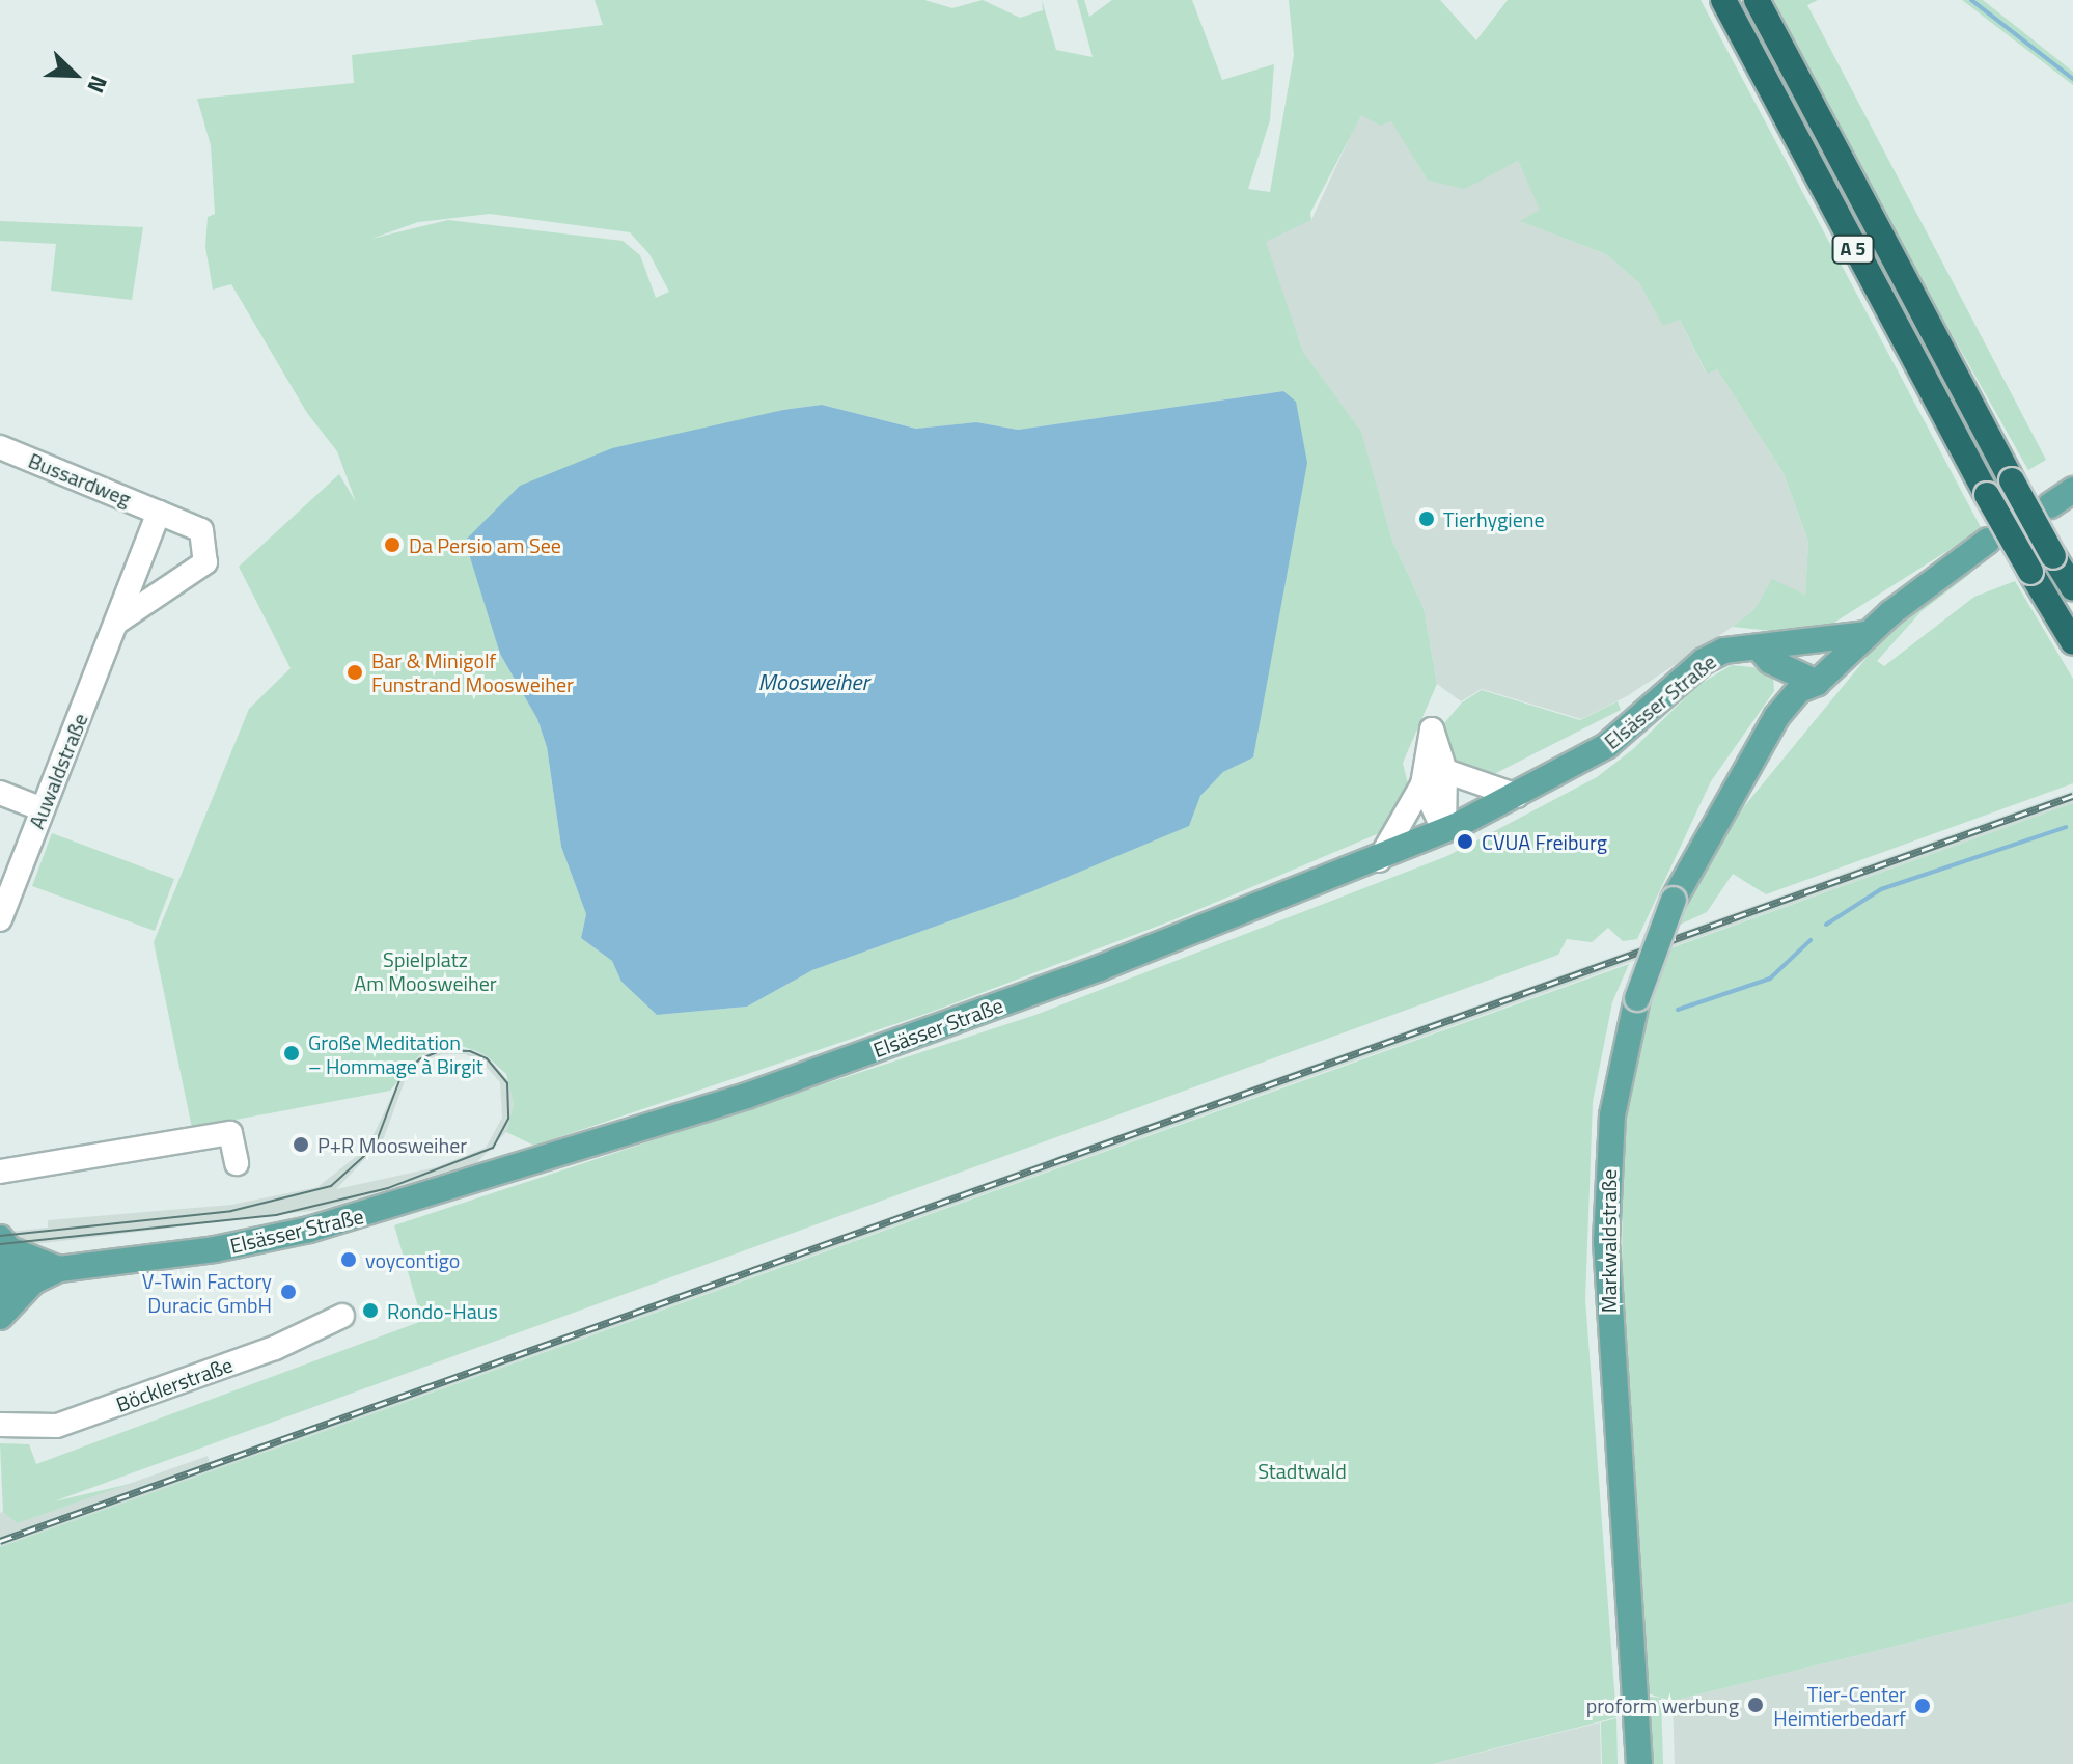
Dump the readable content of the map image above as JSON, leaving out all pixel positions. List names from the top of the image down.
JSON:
{
  "streets": {
    "highway": ["A 5"],
    "main road": ["Elsässer Straße", "Markwaldstraße"],
    "street": ["Bussardweg", "Auwaldstraße", "Böcklerstraße"]
  },
  "crossings": [
    ["Bussardweg", "Auwaldstraße"],
    ["Elsässer Straße", "Markwaldstraße"]
  ],
  "water": ["Moosweiher"],
  "parks": ["Spielplatz Am Moosweiher", "Stadtwald"],
  "places": [
    "Tierhygiene",
    "Da Persio am See",
    "Bar & Minigolf Funstrand Moosweiher",
    "CVUA Freiburg",
    "Große Meditation – Hommage à Birgit",
    "P+R Moosweiher",
    "voycontigo",
    "V-Twin Factory Duracic GmbH",
    "Rondo-Haus",
    "proform werbung",
    "Tier-Center Heimtierbedarf"
  ],
  "north": "bottom right"
}
